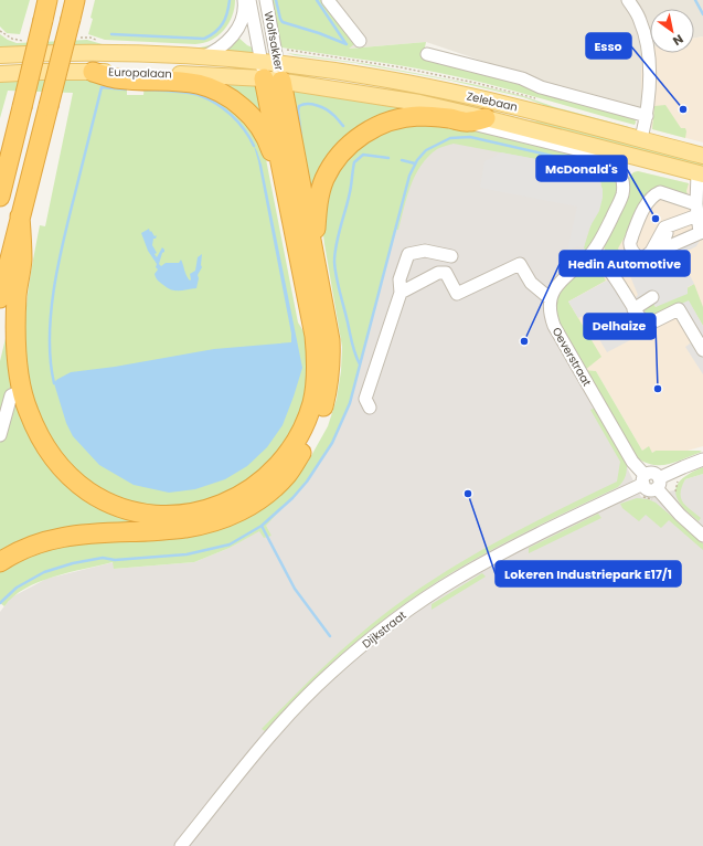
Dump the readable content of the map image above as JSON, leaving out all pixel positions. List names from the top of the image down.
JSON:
{
  "streets": {
    "main road": ["Europalaan", "Zelebaan"],
    "street": ["Wolfsakker", "Oeverstraat", "Dijkstraat"]
  },
  "crossings": [
    ["Wolfsakker", "Europalaan"],
    ["Wolfsakker", "Zelebaan"],
    ["Europalaan", "Zelebaan"],
    ["Oeverstraat", "Dijkstraat"]
  ],
  "places": [
    "Esso",
    "McDonald's",
    "Hedin Automotive",
    "Delhaize",
    "Lokeren Industriepark E17/1"
  ],
  "north": "bottom right"
}
